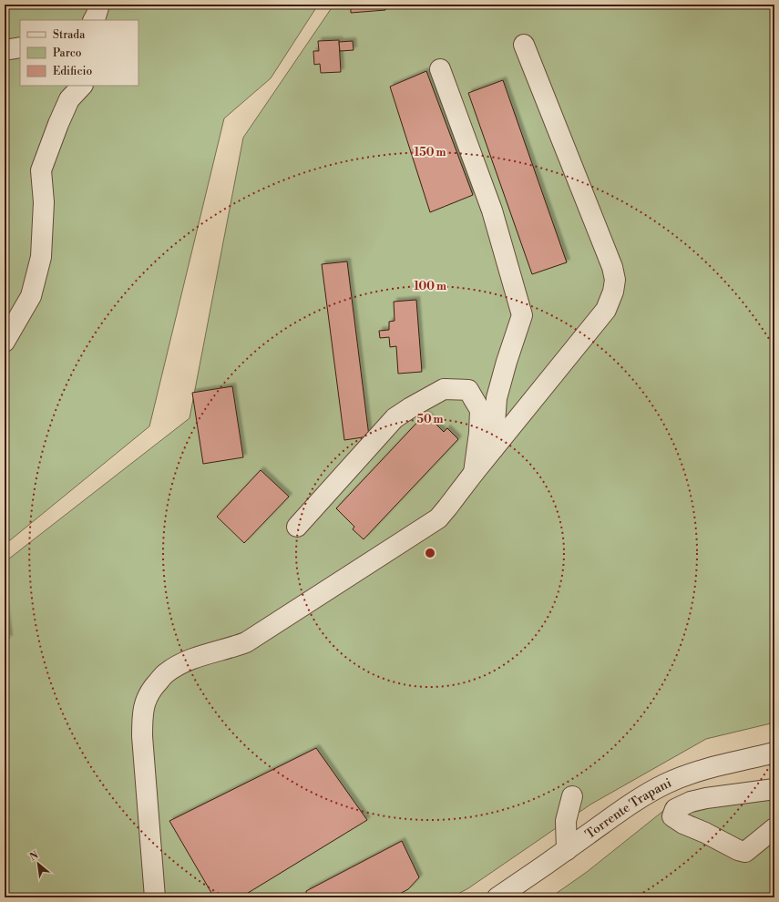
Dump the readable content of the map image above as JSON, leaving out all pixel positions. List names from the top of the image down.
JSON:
{
  "streets": {
    "street": ["Torrente Trapani"]
  },
  "legend": ["Strada", "Parco", "Edificio"],
  "north": "top left",
  "rings": ["150 m", "100 m", "50 m"]
}
